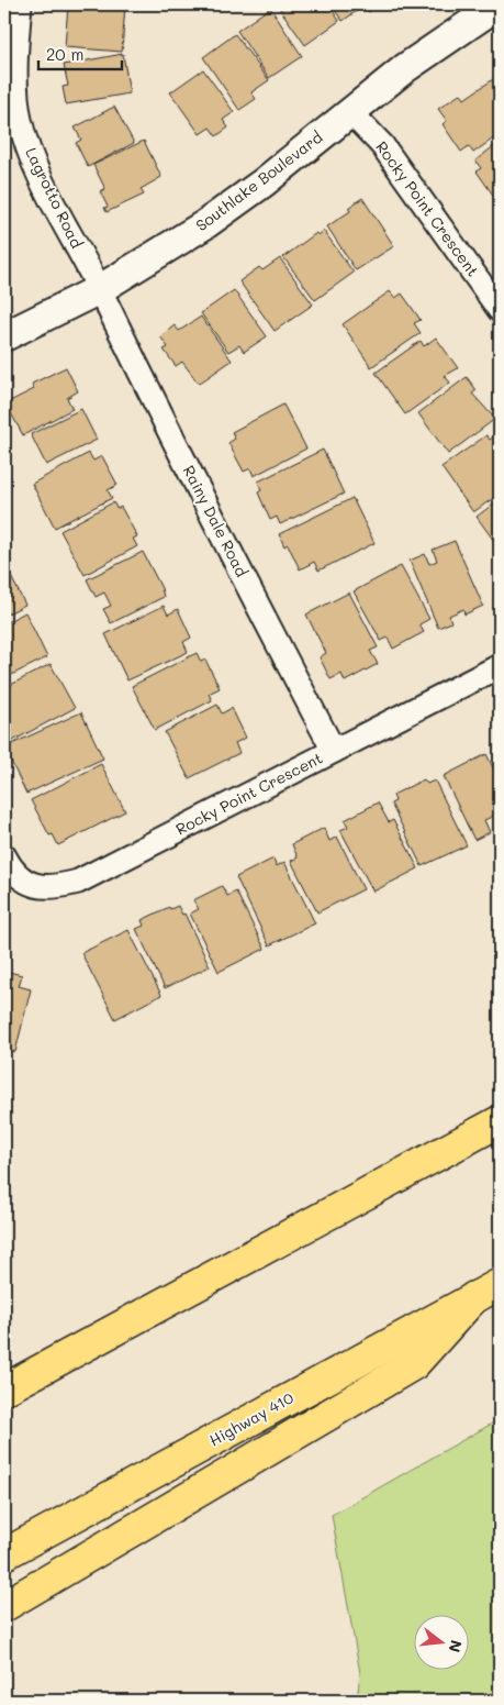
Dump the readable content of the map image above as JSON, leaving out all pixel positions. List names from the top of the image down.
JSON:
{
  "streets": {
    "highway": ["Highway 410"],
    "street": [
      "Southlake Boulevard",
      "Lagrotto Road",
      "Rocky Point Crescent",
      "Rainy Dale Road"
    ]
  },
  "crossings": [
    ["Southlake Boulevard", "Lagrotto Road"],
    ["Southlake Boulevard", "Rocky Point Crescent"],
    ["Southlake Boulevard", "Rainy Dale Road"],
    ["Lagrotto Road", "Rainy Dale Road"],
    ["Rocky Point Crescent", "Rainy Dale Road"]
  ],
  "scale_bar": "20 m",
  "north": "right"
}
